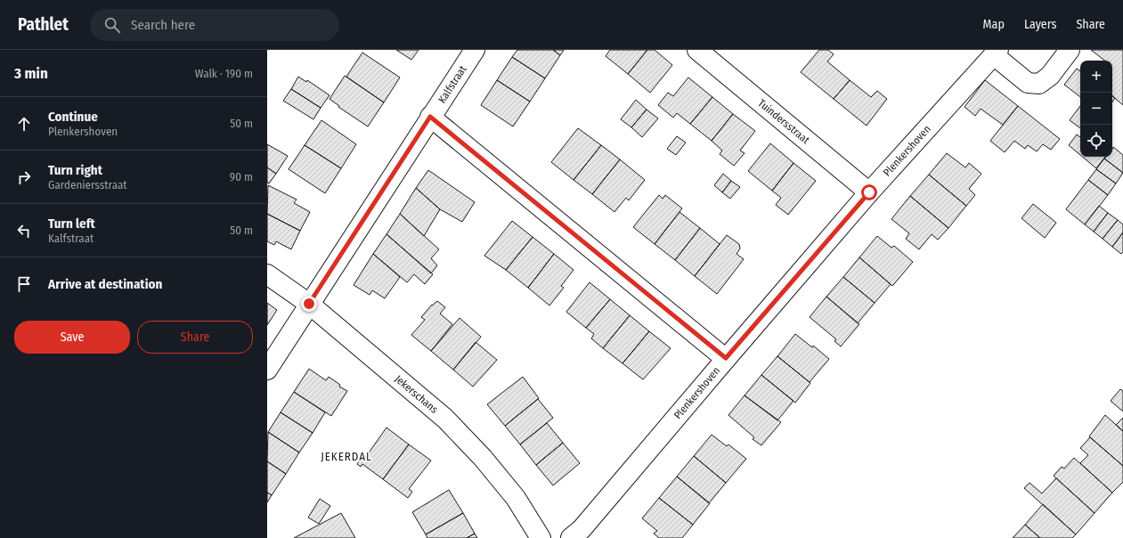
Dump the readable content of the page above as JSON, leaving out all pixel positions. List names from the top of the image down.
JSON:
{
  "streets": {
    "street": [
      "Kalfstraat",
      "Tuindersstraat",
      "Plenkershoven",
      "Jekerschans"
    ]
  },
  "crossings": [
    ["Kalfstraat", "Jekerschans"],
    ["Tuindersstraat", "Plenkershoven"]
  ],
  "districts": ["JEKERDAL"],
  "page": {
    "header": "Pathlet",
    "search": "Search here",
    "nav": ["Map", "Layers", "Share"],
    "heading": ["3 min", "Walk · 190 m"],
    "map_buttons": ["+", "−"],
    "list": [
      ["Continue", "Plenkershoven", "50 m"],
      ["Turn right", "Gardeniersstraat", "90 m"],
      ["Turn left", "Kalfstraat", "50 m"],
      "Arrive at destination"
    ],
    "buttons": ["Save", "Share"]
  }
}
